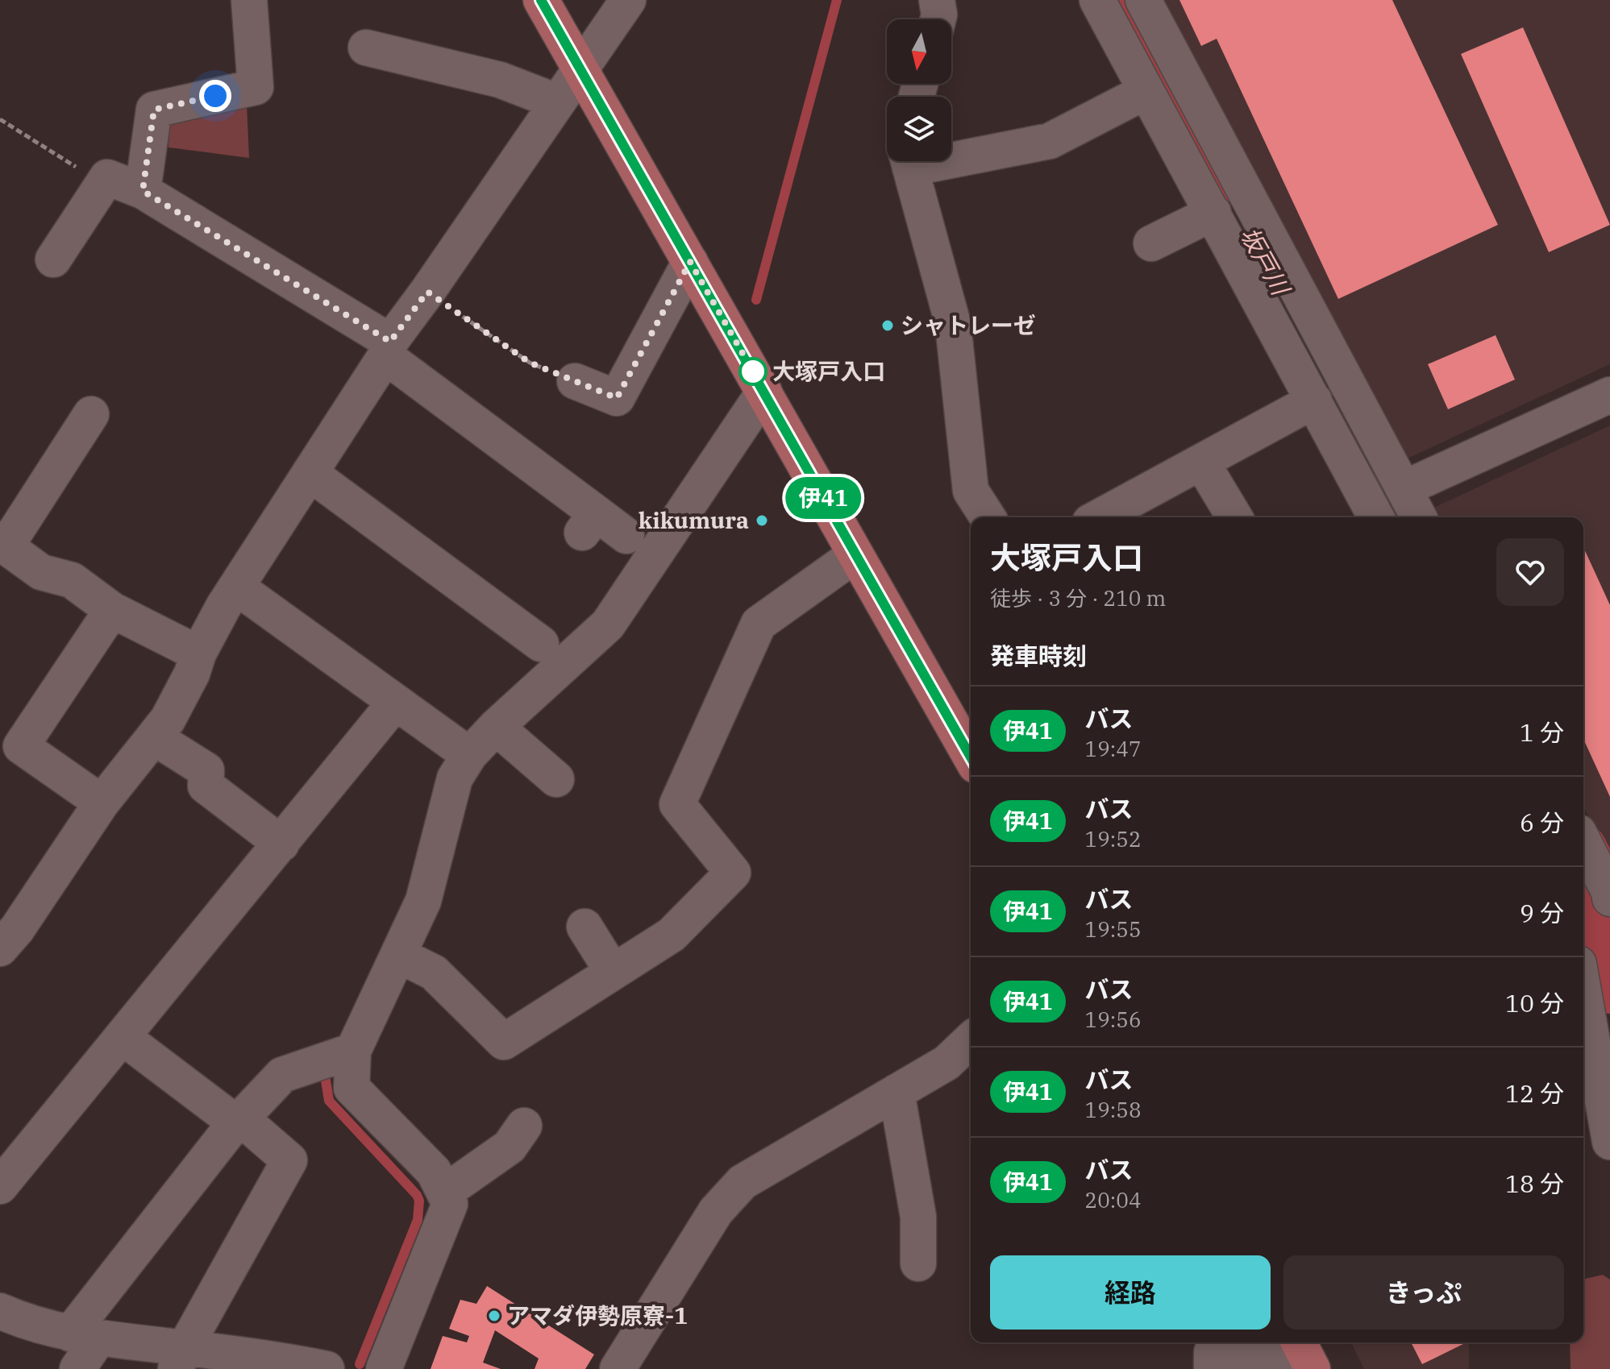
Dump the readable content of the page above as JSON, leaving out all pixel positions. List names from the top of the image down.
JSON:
{
  "water": ["坂戸川"],
  "places": [
    "シャトレーゼ",
    "大塚戸入口",
    "kikumura",
    "アマダ伊勢原寮-1"
  ],
  "lines": ["bus line 伊41"],
  "north": "bottom",
  "page": {
    "on_map": "伊41",
    "heading": [
      ["大塚戸入口", "徒歩 · 3 分 · 210 m"],
      "発車時刻"
    ],
    "list": [
      {
        "mark": "伊41",
        "name": "バス",
        "note": "19:47",
        "value": "1 分"
      },
      {
        "mark": "伊41",
        "name": "バス",
        "note": "19:52",
        "value": "6 分"
      },
      {
        "mark": "伊41",
        "name": "バス",
        "note": "19:55",
        "value": "9 分"
      },
      {
        "mark": "伊41",
        "name": "バス",
        "note": "19:56",
        "value": "10 分"
      },
      {
        "mark": "伊41",
        "name": "バス",
        "note": "19:58",
        "value": "12 分"
      },
      {
        "mark": "伊41",
        "name": "バス",
        "note": "20:04",
        "value": "18 分"
      }
    ],
    "buttons": ["経路", "きっぷ"]
  }
}
